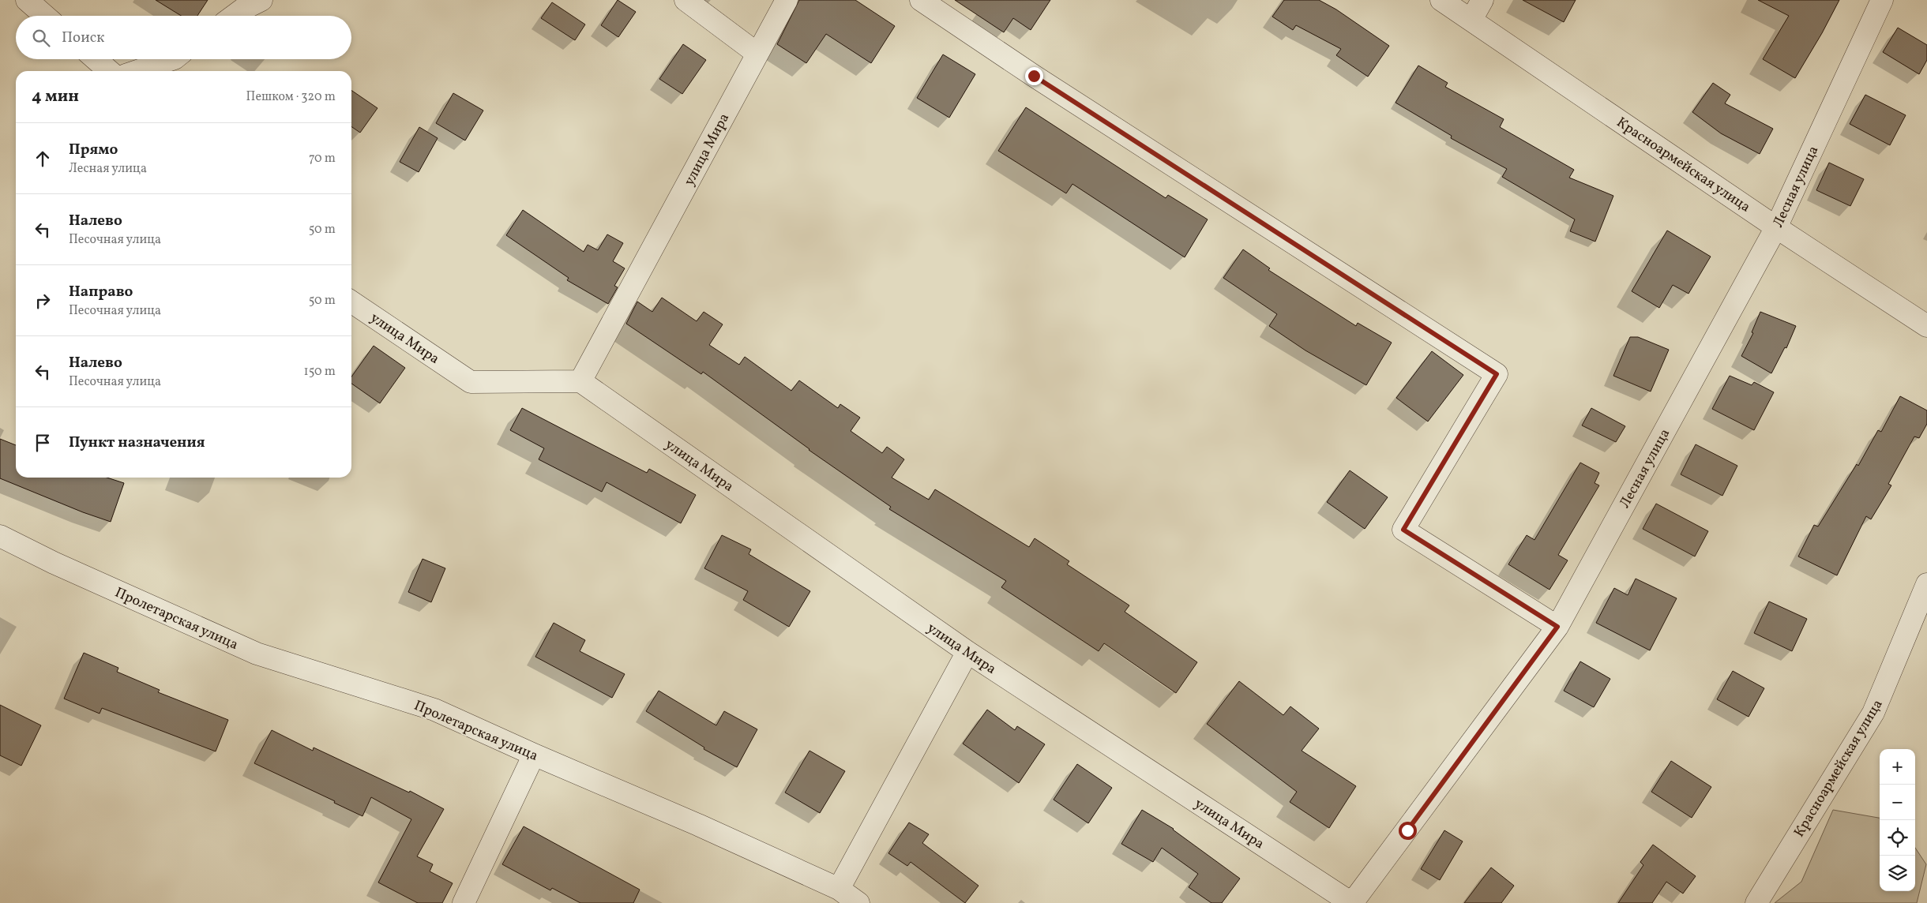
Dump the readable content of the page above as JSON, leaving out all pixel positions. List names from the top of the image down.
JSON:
{
  "streets": {
    "street": [
      "улица Мира",
      "Красноармейская улица",
      "Лесная улица",
      "Пролетарская улица"
    ]
  },
  "crossings": [
    ["улица Мира", "Лесная улица"],
    ["Красноармейская улица", "Лесная улица"]
  ],
  "page": {
    "search": "Поиск",
    "heading": ["4 мин", "Пешком · 320 m"],
    "list": [
      ["Прямо", "Лесная улица", "70 m"],
      ["Налево", "Песочная улица", "50 m"],
      ["Направо", "Песочная улица", "50 m"],
      ["Налево", "Песочная улица", "150 m"],
      "Пункт назначения"
    ],
    "map_buttons": ["+", "−"]
  }
}
